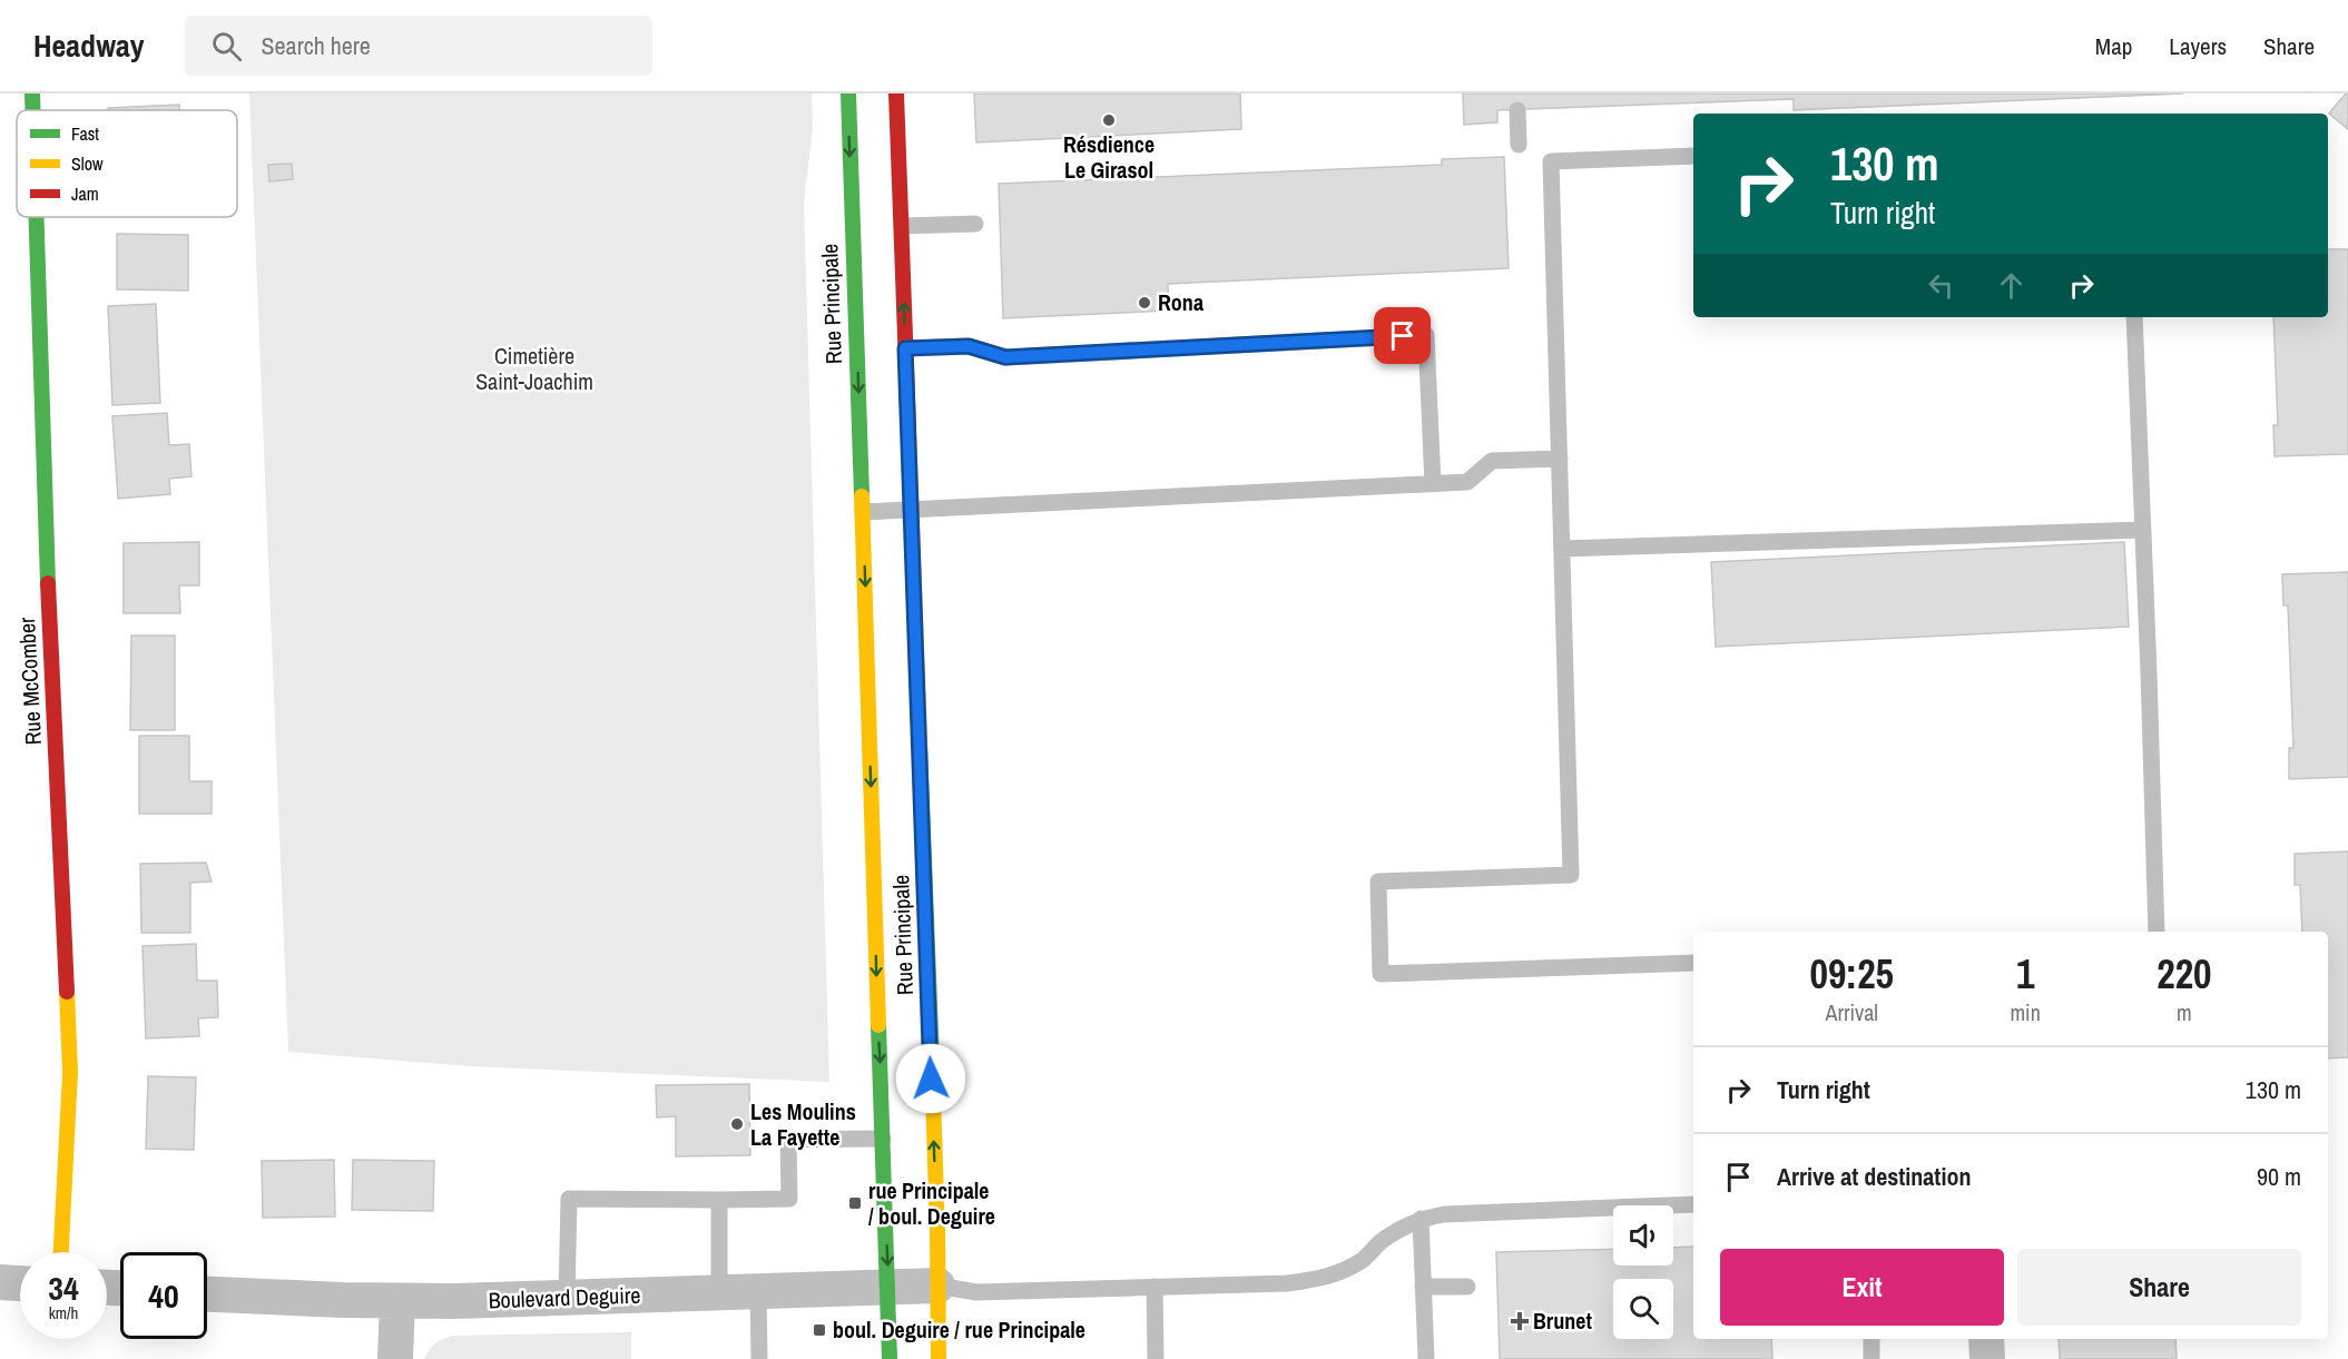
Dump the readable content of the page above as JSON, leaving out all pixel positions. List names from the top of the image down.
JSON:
{
  "streets": {
    "street": ["Rue Principale", "Rue McComber", "Boulevard Deguire"]
  },
  "crossings": [
    ["Rue Principale", "Boulevard Deguire"]
  ],
  "parks": ["Cimetière Saint-Joachim"],
  "places": {
    "other": ["Résdience Le Girasol", "Rona", "Les Moulins La Fayette"],
    "transit": ["rue Principale / boul. Deguire", "boul. Deguire / rue Principale"],
    "health": ["Brunet"]
  },
  "legend": ["Fast", "Slow", "Jam"],
  "page": {
    "header": "Headway",
    "search": "Search here",
    "nav": ["Map", "Layers", "Share"],
    "turn": ["130 m", "Turn right"],
    "eta": [
      "09:25",
      "Arrival",
      "1",
      "min",
      "220",
      "m"
    ],
    "list": [
      {
        "name": "Turn right",
        "value": "130 m"
      },
      {
        "name": "Arrive at destination",
        "value": "90 m"
      }
    ],
    "buttons": ["Exit", "Share"],
    "speed": "34 km/h",
    "limit": "40"
  }
}
